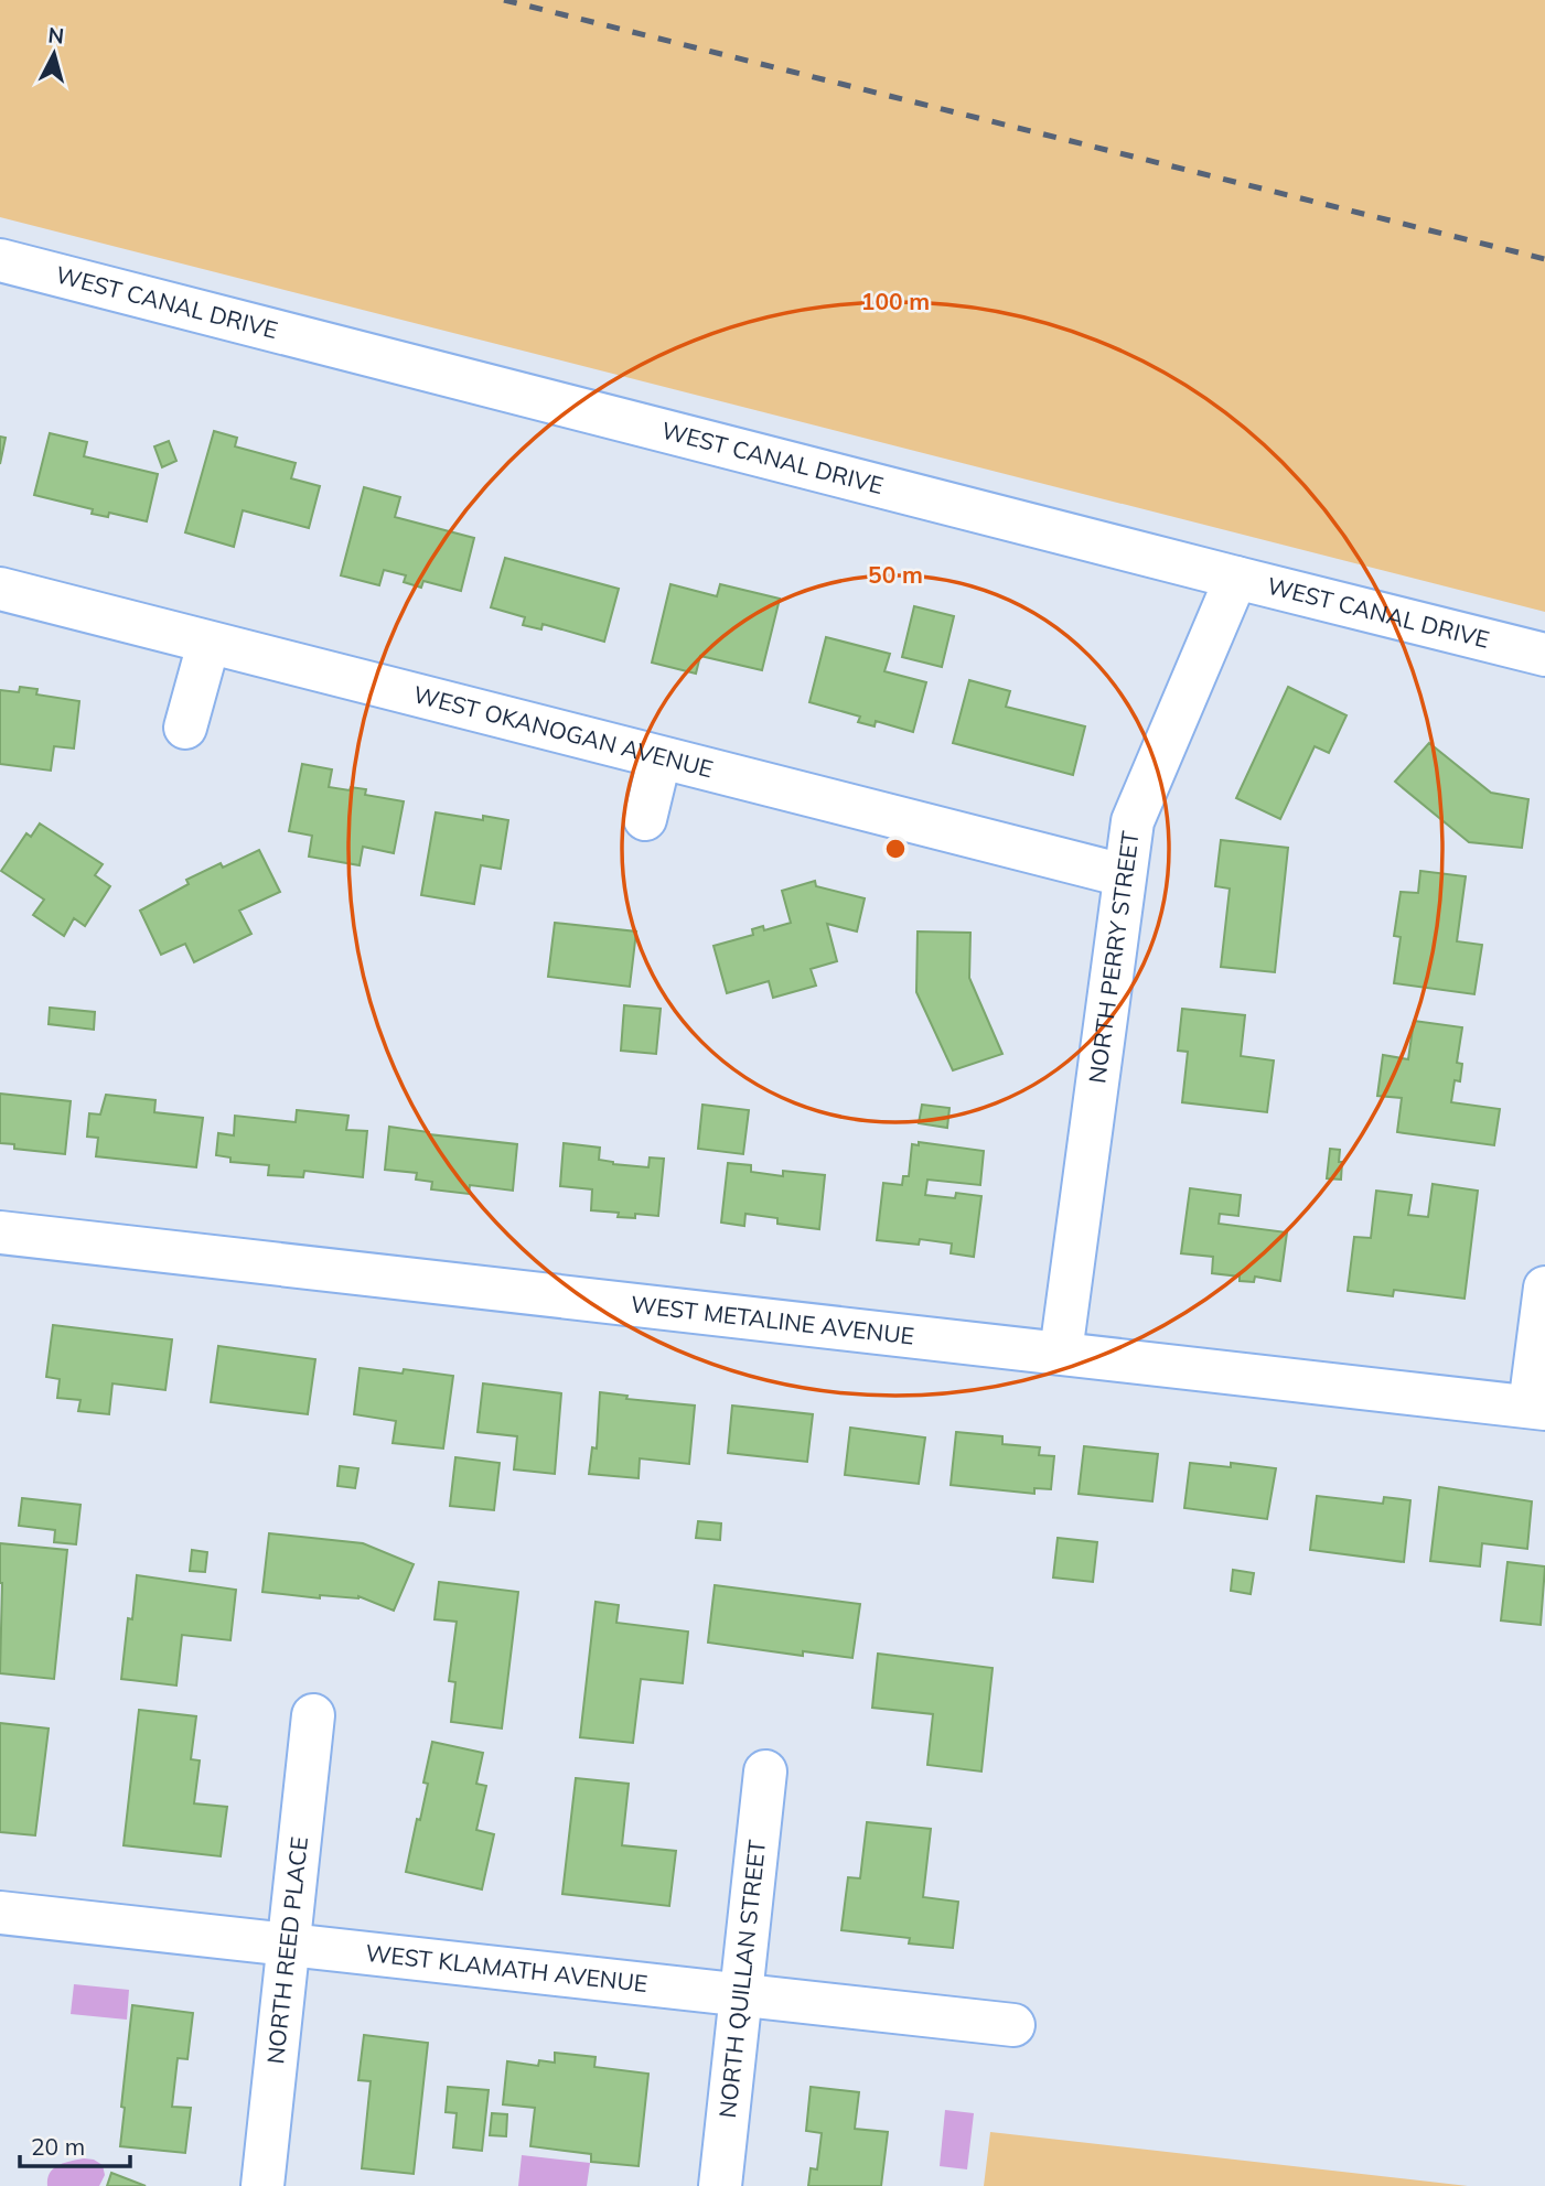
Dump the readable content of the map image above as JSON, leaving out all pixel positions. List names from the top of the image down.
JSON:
{
  "streets": {
    "street": [
      "WEST CANAL DRIVE",
      "WEST OKANOGAN AVENUE",
      "NORTH PERRY STREET",
      "WEST METALINE AVENUE",
      "NORTH REED PLACE",
      "WEST KLAMATH AVENUE",
      "NORTH QUILLAN STREET"
    ]
  },
  "crossings": [
    ["WEST CANAL DRIVE", "NORTH PERRY STREET"],
    ["WEST OKANOGAN AVENUE", "NORTH PERRY STREET"],
    ["NORTH PERRY STREET", "WEST METALINE AVENUE"],
    ["NORTH REED PLACE", "WEST KLAMATH AVENUE"],
    ["WEST KLAMATH AVENUE", "NORTH QUILLAN STREET"]
  ],
  "scale_bar": "20 m",
  "north": "top",
  "rings": ["100 m", "50 m"]
}
